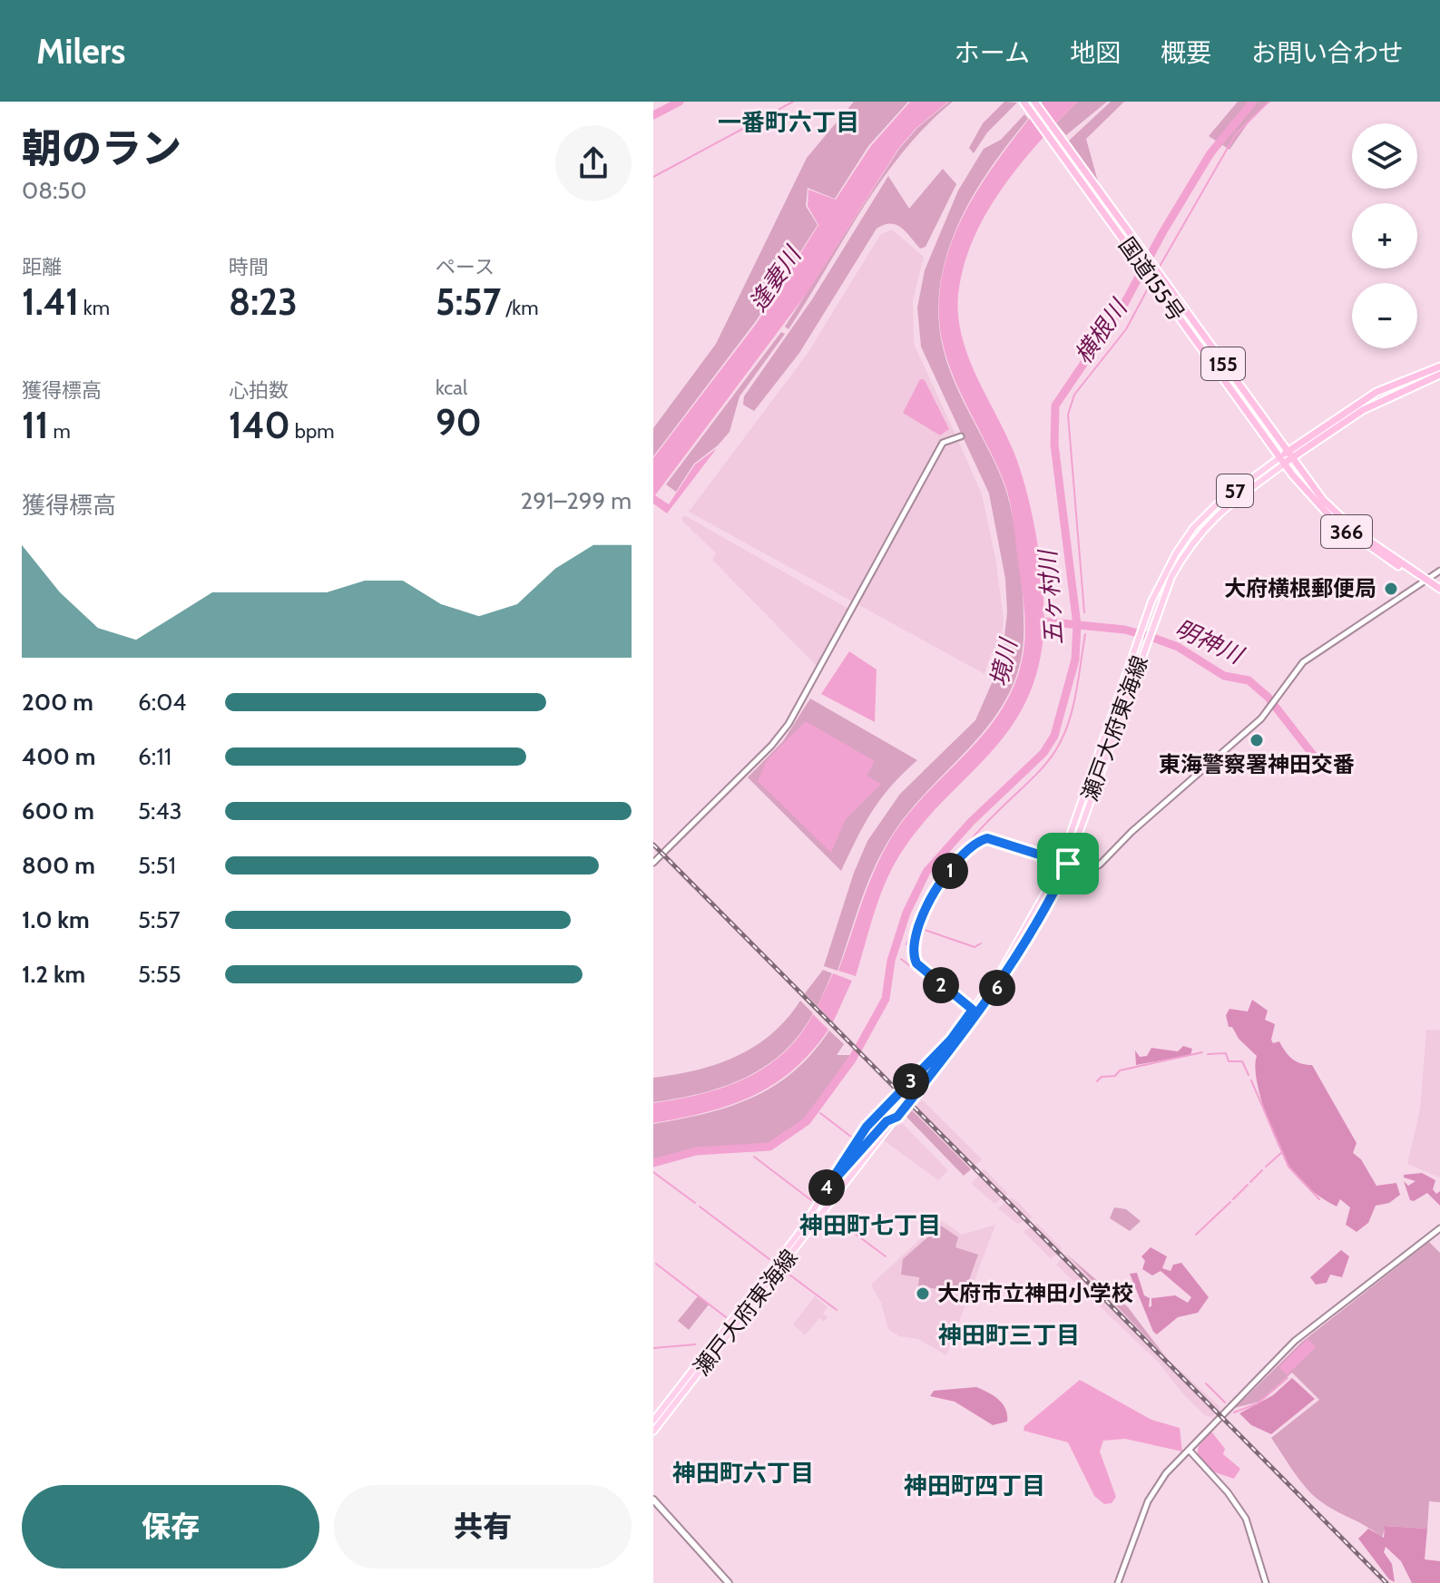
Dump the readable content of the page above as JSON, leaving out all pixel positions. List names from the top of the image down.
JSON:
{
  "streets": {
    "highway": ["国道155号", "155", "366"],
    "main road": ["57", "瀬戸大府東海線"]
  },
  "crossings": [
    ["国道155号", "366"],
    ["国道155号", "瀬戸大府東海線"],
    ["57", "瀬戸大府東海線"],
    ["366", "瀬戸大府東海線"]
  ],
  "districts": [
    "一番町六丁目",
    "神田町七丁目",
    "神田町三丁目",
    "神田町六丁目",
    "神田町四丁目"
  ],
  "water": [
    "逢妻川",
    "横根川",
    "五ヶ村川",
    "明神川",
    "境川"
  ],
  "places": ["大府横根郵便局", "東海警察署神田交番", "大府市立神田小学校"],
  "page": {
    "header": "Milers",
    "nav": [
      "ホーム",
      "地図",
      "概要",
      "お問い合わせ"
    ],
    "heading": ["朝のラン", "08:50"],
    "map_buttons": ["+", "−"],
    "stats": [
      ["距離", "1.41 km"],
      ["時間", "8:23"],
      ["ペース", "5:57 /km"],
      ["獲得標高", "11 m"],
      ["心拍数", "140 bpm"],
      ["kcal", "90"]
    ],
    "chart": ["獲得標高", "291–299 m"],
    "list": [
      {
        "name": "200 m",
        "note": "6:04"
      },
      {
        "name": "400 m",
        "note": "6:11"
      },
      {
        "name": "600 m",
        "note": "5:43"
      },
      {
        "name": "800 m",
        "note": "5:51"
      },
      {
        "name": "1.0 km",
        "note": "5:57"
      },
      {
        "name": "1.2 km",
        "note": "5:55"
      }
    ],
    "pins": [
      "1",
      "2",
      "6",
      "3",
      "4"
    ],
    "buttons": ["保存", "共有"]
  }
}
